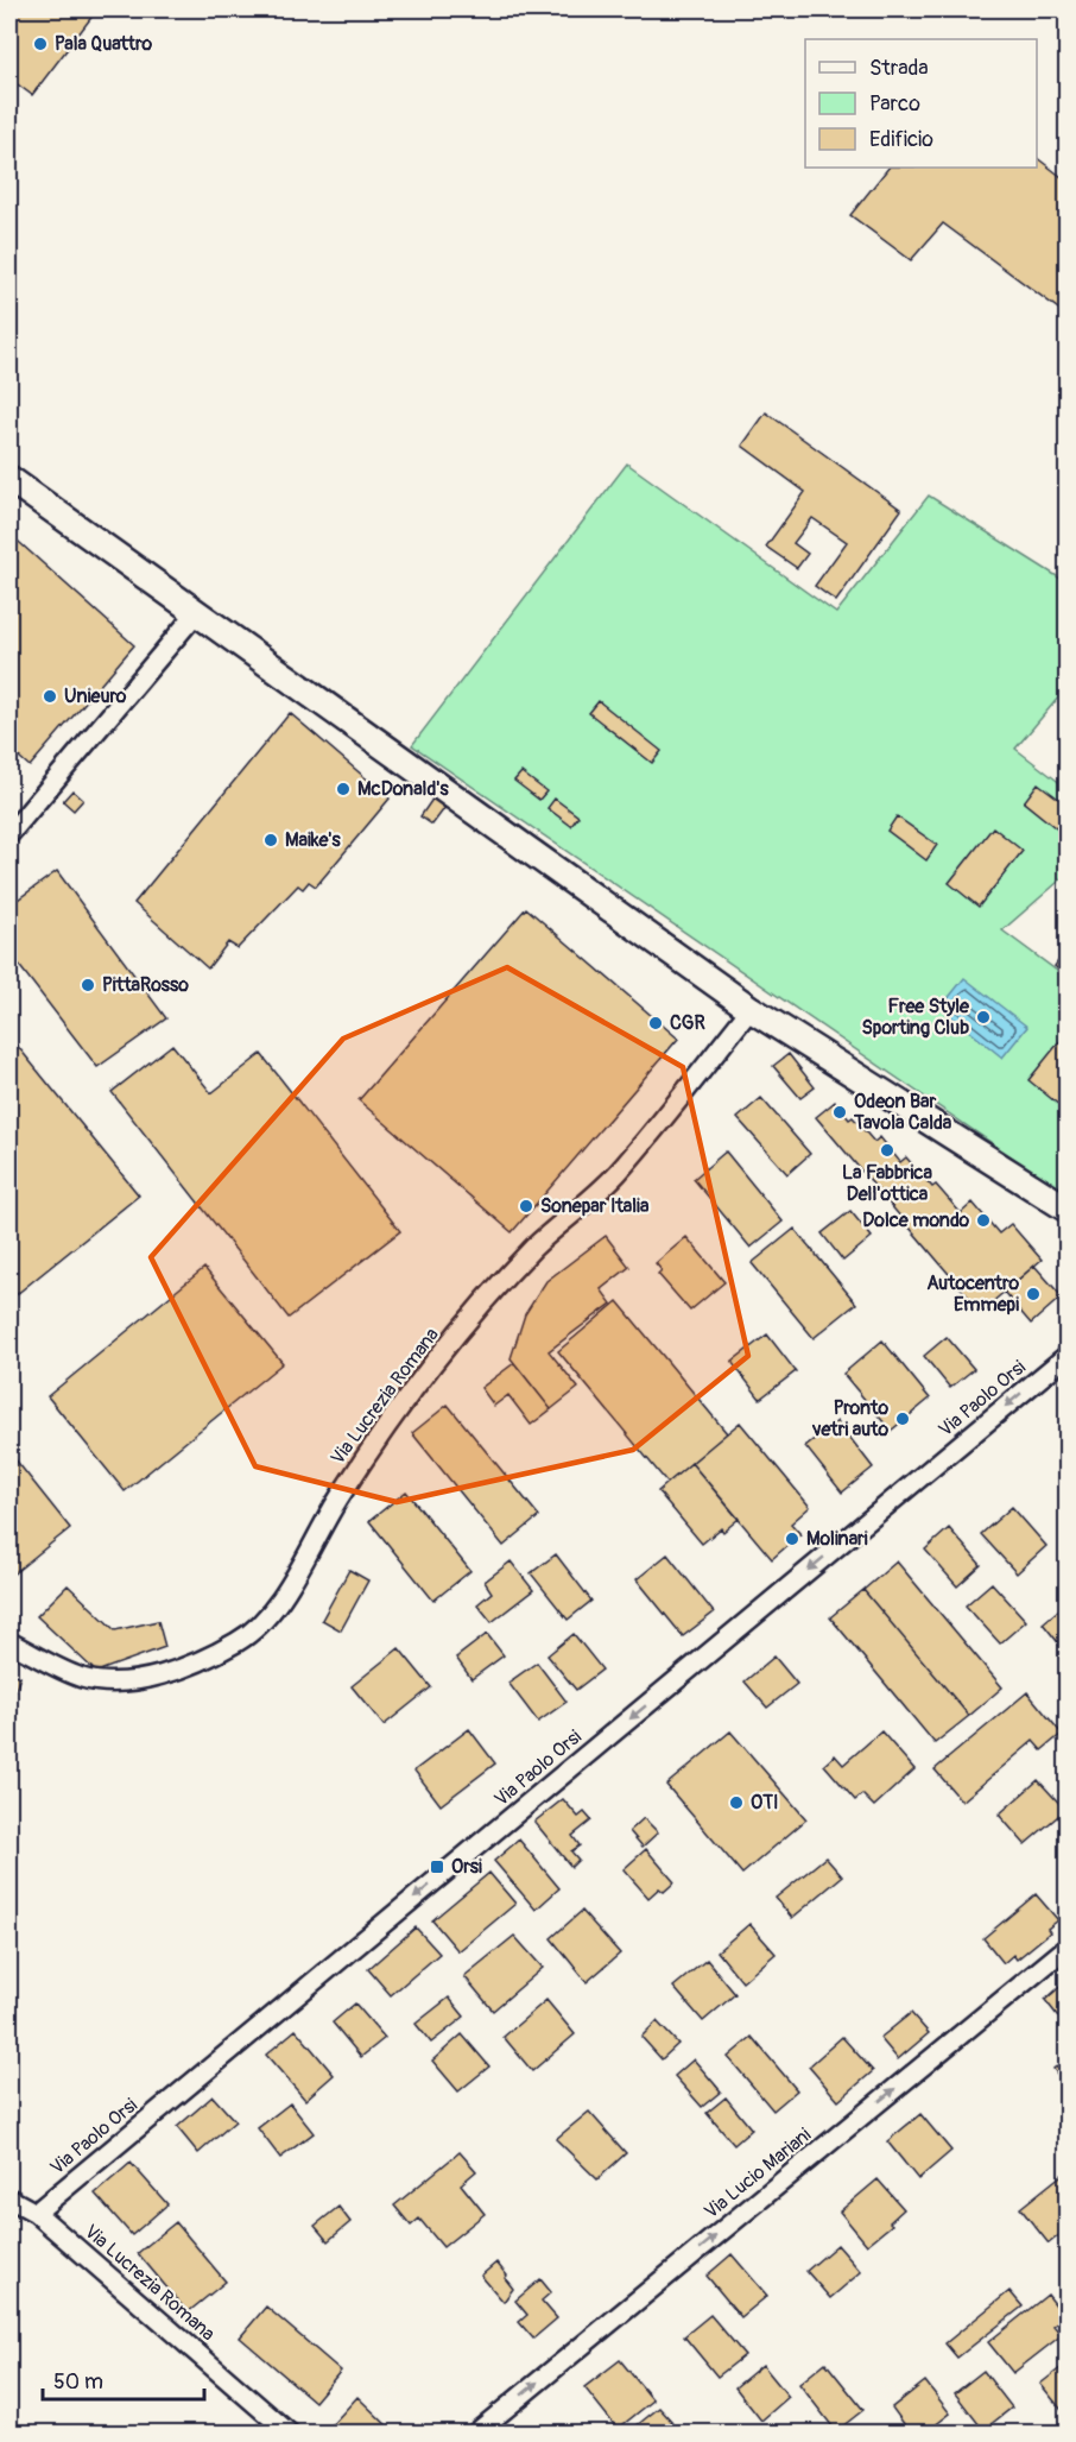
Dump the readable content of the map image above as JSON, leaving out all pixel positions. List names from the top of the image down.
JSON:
{
  "streets": {
    "street": ["Via Lucrezia Romana", "Via Paolo Orsi", "Via Lucio Mariani"]
  },
  "crossings": [
    ["Via Lucrezia Romana", "Via Paolo Orsi"]
  ],
  "one_way": ["Via Paolo Orsi", "Via Lucio Mariani"],
  "places": {
    "other": [
      "Pala Quattro",
      "Unieuro",
      "McDonald's",
      "Maike's",
      "PittaRosso",
      "Free Style Sporting Club",
      "CGR",
      "Odeon Bar Tavola Calda",
      "La Fabbrica Dell'ottica",
      "Sonepar Italia",
      "Dolce mondo",
      "Autocentro Emmepi",
      "Pronto vetri auto",
      "Molinari",
      "OTI"
    ],
    "transit": ["Orsi"]
  },
  "legend": ["Strada", "Parco", "Edificio"],
  "scale_bar": "50 m"
}
